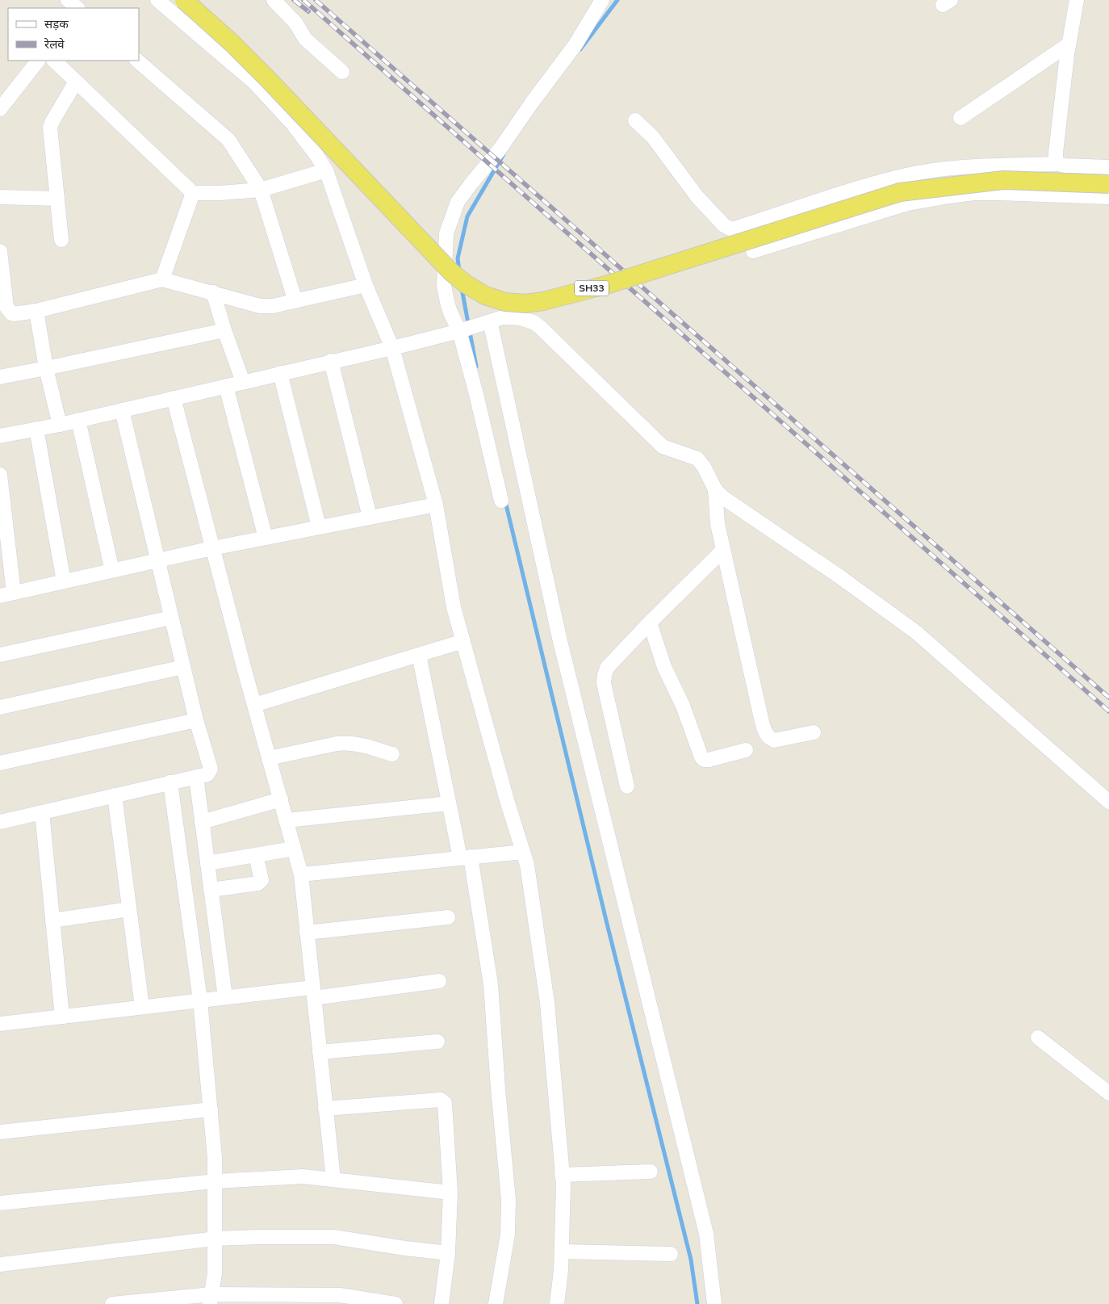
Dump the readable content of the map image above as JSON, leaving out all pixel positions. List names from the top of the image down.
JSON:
{
  "streets": {
    "main road": ["SH33"]
  },
  "legend": ["सड़क", "रेलवे"]
}
